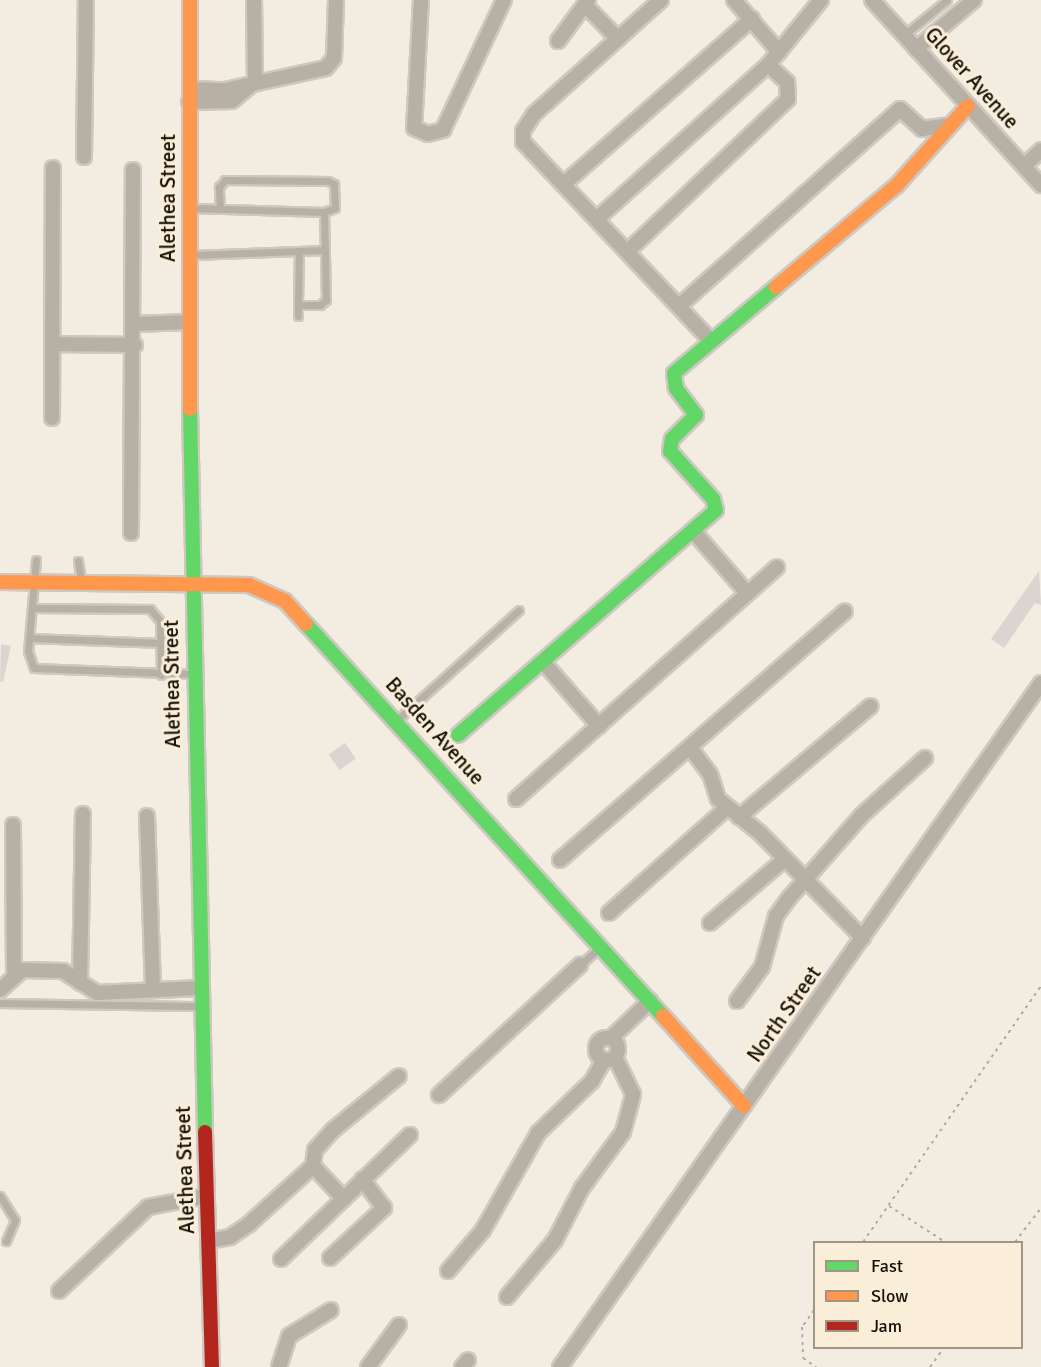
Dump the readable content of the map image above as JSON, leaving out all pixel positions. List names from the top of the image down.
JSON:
{
  "streets": {
    "street": [
      "Glover Avenue",
      "Alethea Street",
      "Basden Avenue",
      "North Street"
    ]
  },
  "crossings": [
    ["Alethea Street", "Basden Avenue"],
    ["Basden Avenue", "North Street"]
  ],
  "legend": ["Fast", "Slow", "Jam"]
}
